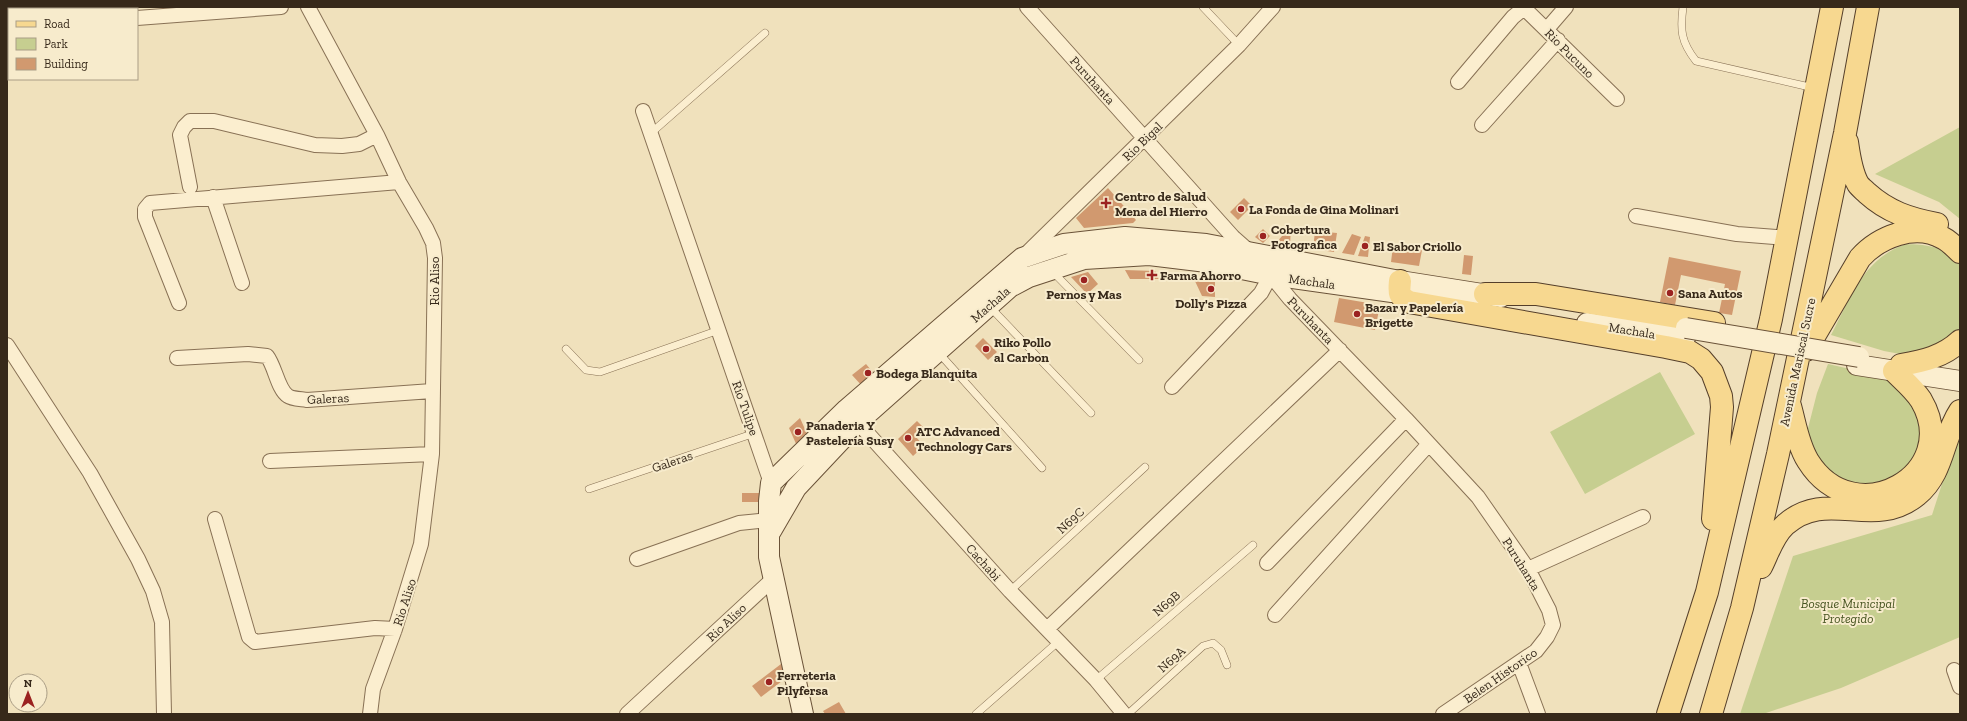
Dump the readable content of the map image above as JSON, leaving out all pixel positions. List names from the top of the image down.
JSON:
{
  "streets": {
    "main road": ["Machala", "Avenida Mariscal Sucre", "Rio Tulipe"],
    "street": [
      "Rio Pucuno",
      "Puruhanta",
      "Rio Bigal",
      "Rio Aliso",
      "Galeras",
      "Cachabi",
      "Belen Historico"
    ],
    "lane": ["N69C", "N69B", "N69A"]
  },
  "crossings": [
    ["Puruhanta", "Rio Bigal"],
    ["Puruhanta", "Machala"],
    ["Puruhanta", "Belen Historico"],
    ["Rio Bigal", "Machala"],
    ["Rio Aliso", "Galeras"],
    ["Rio Aliso", "Rio Tulipe"],
    ["Machala", "Rio Tulipe"],
    ["Machala", "Cachabi"],
    ["Galeras", "Rio Tulipe"],
    ["N69C", "Cachabi"],
    ["Cachabi", "N69B"]
  ],
  "parks": ["Bosque Municipal Protegido"],
  "places": {
    "health": ["Centro de Salud Mena del Hierro", "Farma Ahorro"],
    "other": [
      "La Fonda de Gina Molinari",
      "Cobertura Fotografica",
      "El Sabor Criollo",
      "Pernos y Mas",
      "Dolly's Pizza",
      "Sana Autos",
      "Bazar y Papelería Brigette",
      "Riko Pollo al Carbon",
      "Bodega Blanquita",
      "Panaderia Y Pastelería Susy",
      "ATC Advanced Technology Cars",
      "Ferreteria Pilyfersa"
    ]
  },
  "legend": ["Road", "Park", "Building"],
  "north": "top"
}
